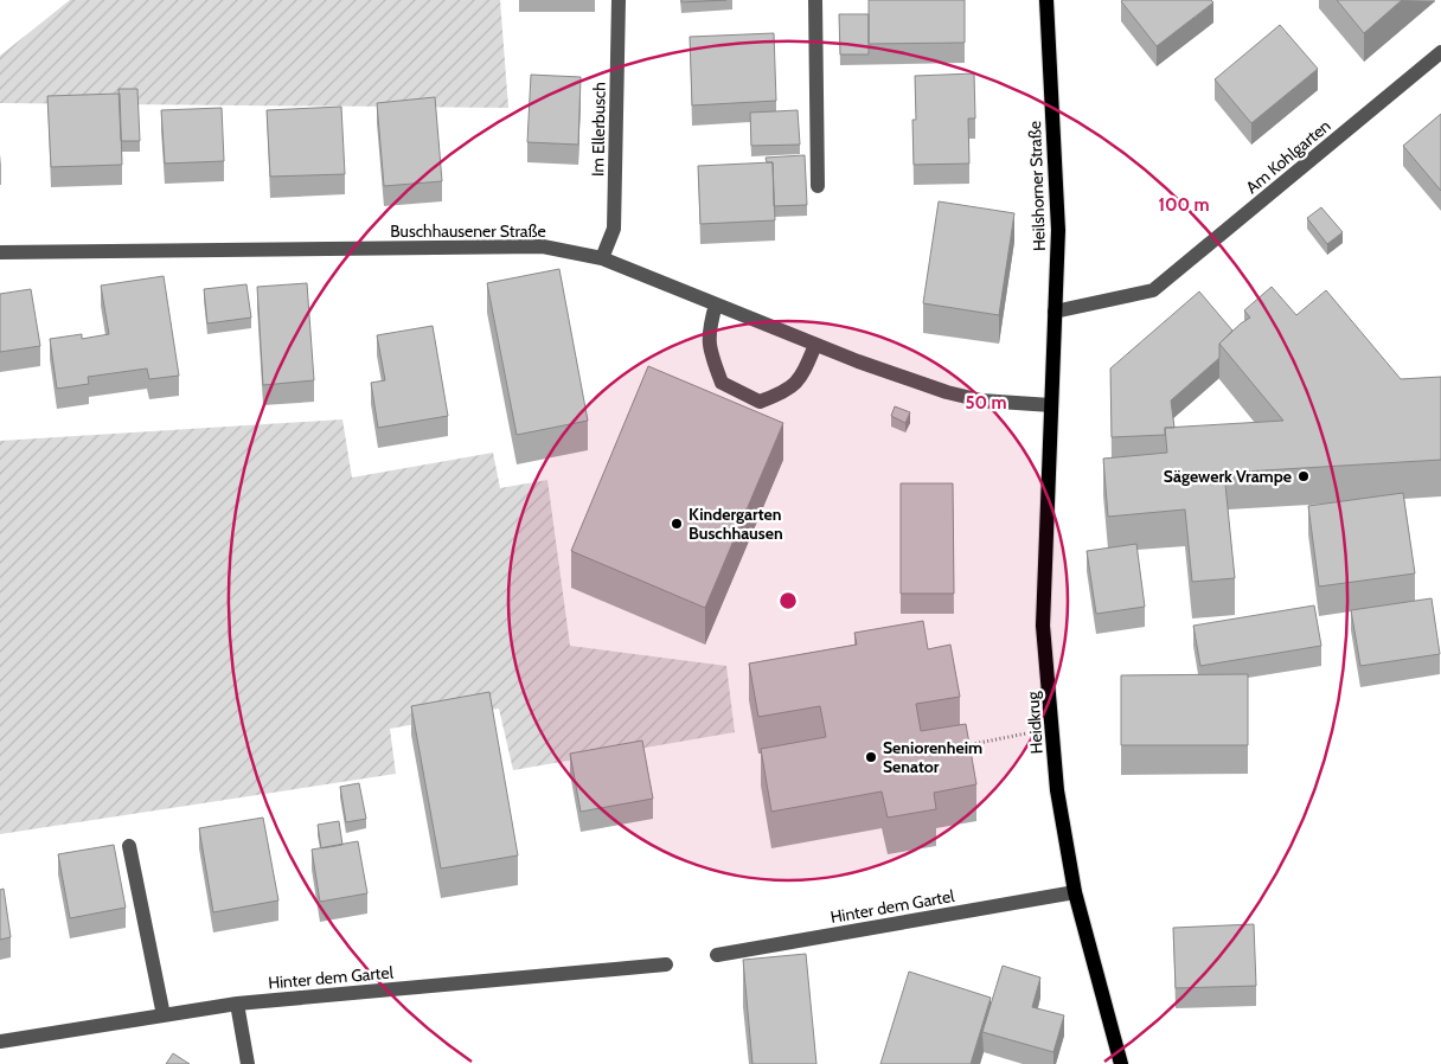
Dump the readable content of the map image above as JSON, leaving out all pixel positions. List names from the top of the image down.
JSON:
{
  "streets": {
    "main road": ["Heilshorner Straße", "Heidkrug"],
    "street": [
      "Im Ellerbusch",
      "Am Kohlgarten",
      "Buschhausener Straße",
      "Hinter dem Gartel"
    ]
  },
  "crossings": [
    ["Im Ellerbusch", "Buschhausener Straße"],
    ["Am Kohlgarten", "Heilshorner Straße"],
    ["Heilshorner Straße", "Heidkrug"],
    ["Buschhausener Straße", "Heidkrug"],
    ["Heidkrug", "Hinter dem Gartel"]
  ],
  "places": ["Sägewerk Vrampe", "Kindergarten Buschhausen", "Seniorenheim Senator"],
  "rings": ["100 m", "50 m"]
}
